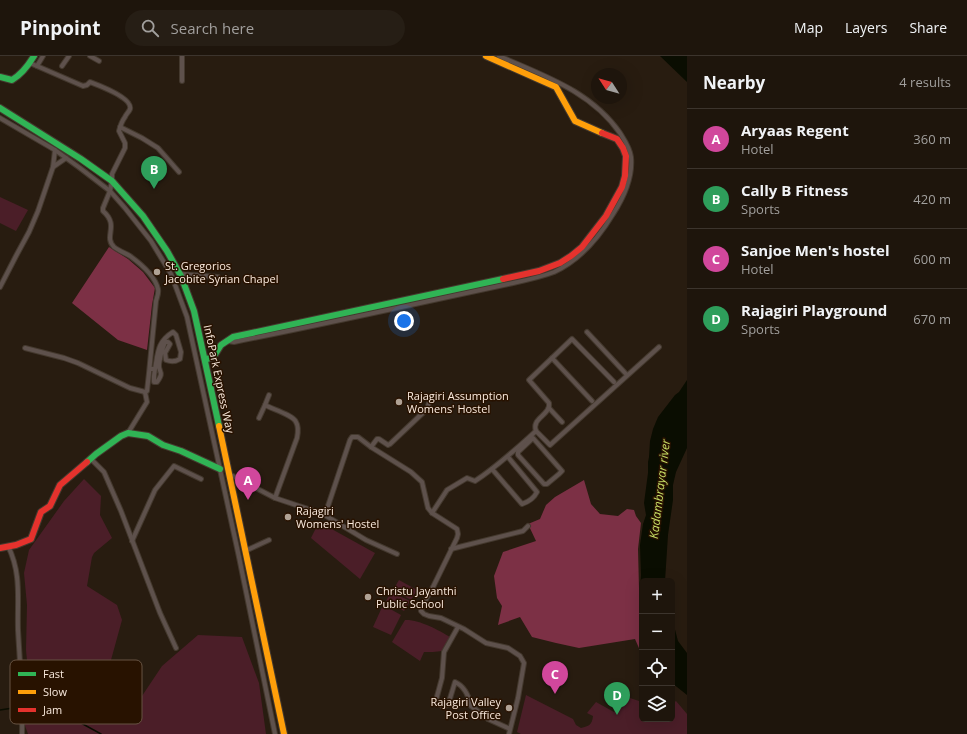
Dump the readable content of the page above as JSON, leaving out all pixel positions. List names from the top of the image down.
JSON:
{
  "streets": {
    "street": ["InfoPark Express Way"]
  },
  "water": ["Kadambrayar river"],
  "places": [
    "St. Gregorios Jacobite Syrian Chapel",
    "Rajagiri Assumption Womens' Hostel",
    "Rajagiri Womens' Hostel",
    "Christu Jayanthi Public School",
    "Rajagiri Valley Post Office"
  ],
  "legend": ["Fast", "Slow", "Jam"],
  "north": "top left",
  "page": {
    "header": "Pinpoint",
    "search": "Search here",
    "nav": ["Map", "Layers", "Share"],
    "heading": ["Nearby", "4 results"],
    "list": [
      {
        "mark": "A",
        "name": "Aryaas Regent",
        "note": "Hotel",
        "value": "360 m"
      },
      {
        "mark": "B",
        "name": "Cally B Fitness",
        "note": "Sports",
        "value": "420 m"
      },
      {
        "mark": "C",
        "name": "Sanjoe Men's hostel",
        "note": "Hotel",
        "value": "600 m"
      },
      {
        "mark": "D",
        "name": "Rajagiri Playground",
        "note": "Sports",
        "value": "670 m"
      }
    ],
    "pins": [
      "B",
      "A",
      "C",
      "D"
    ],
    "map_buttons": ["+", "−"]
  }
}
